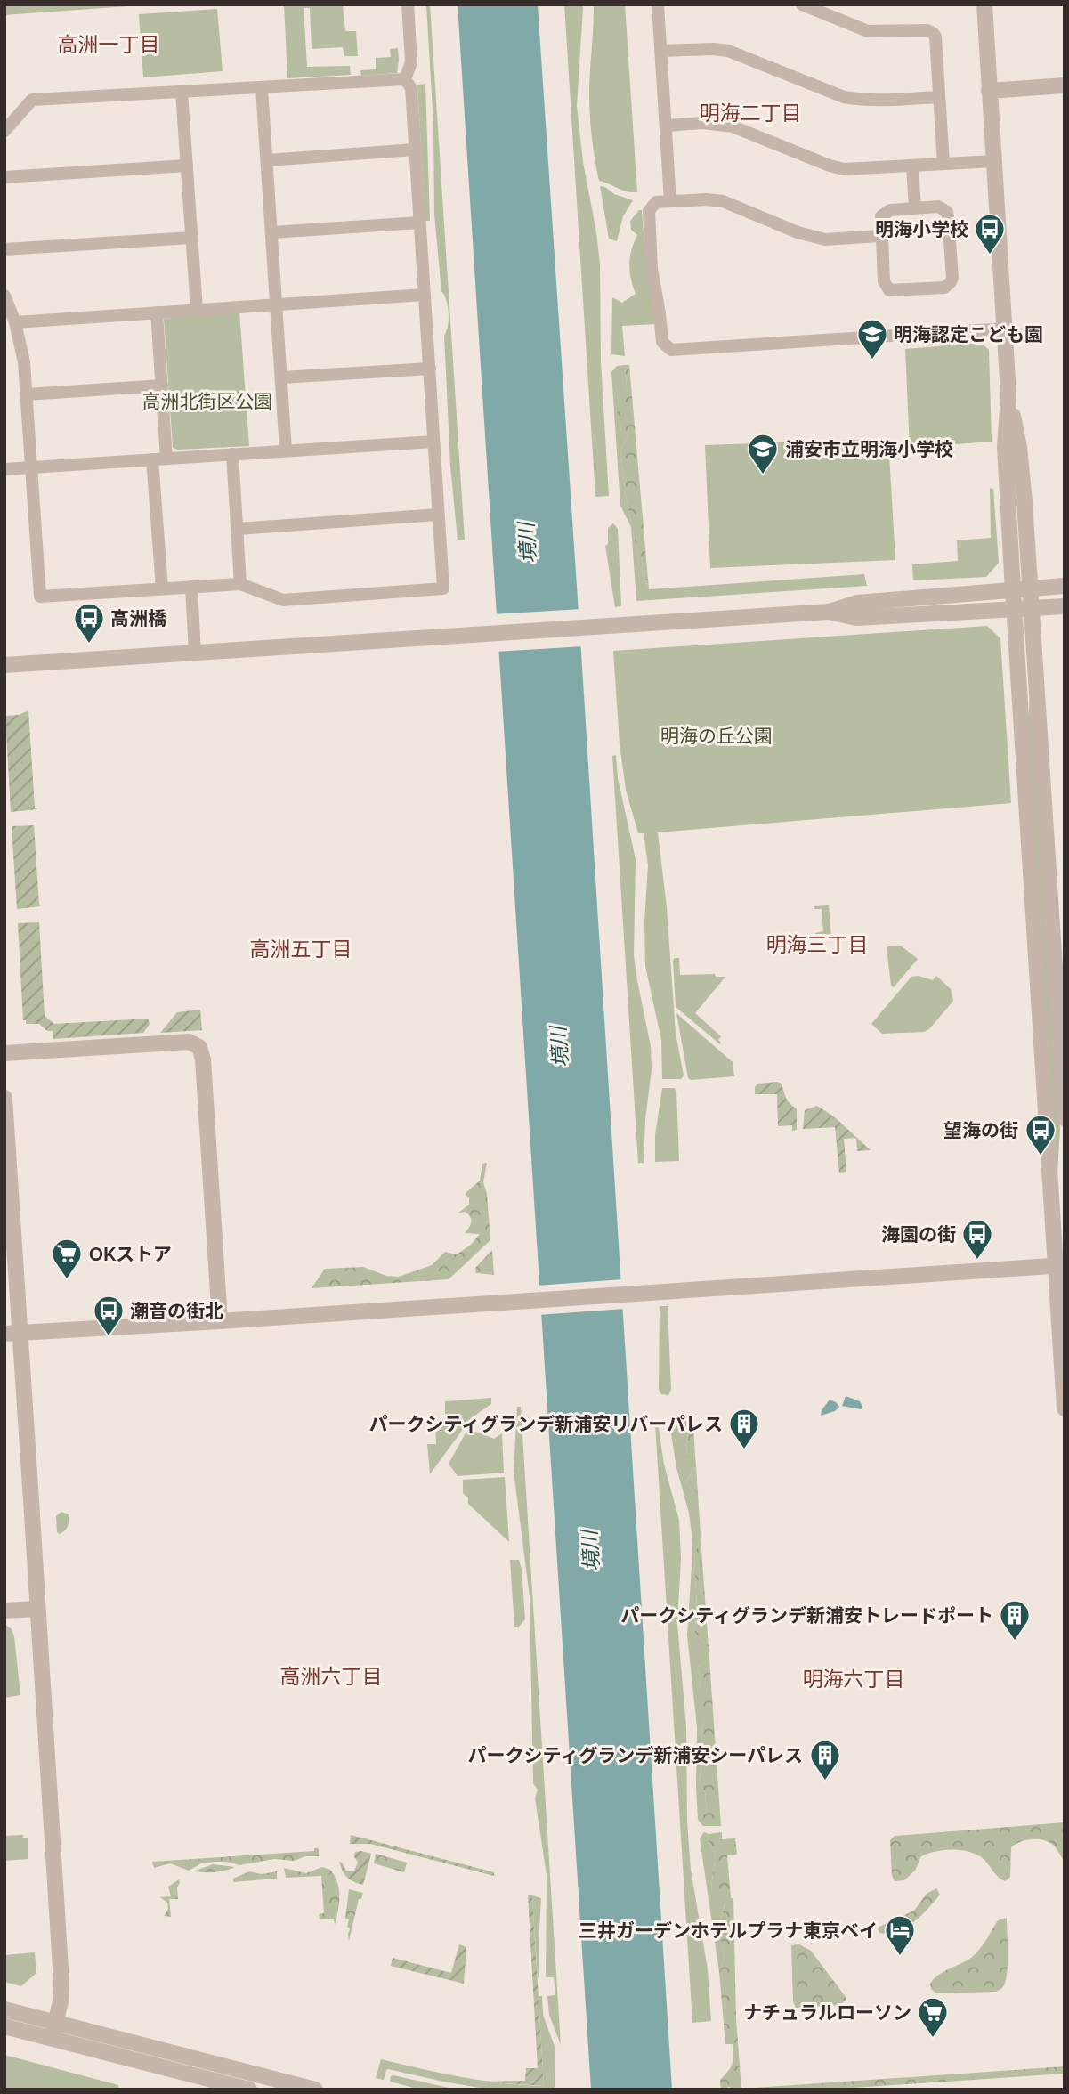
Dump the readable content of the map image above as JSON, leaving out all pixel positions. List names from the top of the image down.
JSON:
{
  "districts": [
    "高洲一丁目",
    "明海二丁目",
    "明海三丁目",
    "高洲五丁目",
    "高洲六丁目",
    "明海六丁目"
  ],
  "water": ["境川"],
  "parks": ["高洲北街区公園", "明海の丘公園"],
  "places": {
    "bus stop": [
      "明海小学校",
      "高洲橋",
      "望海の街",
      "海園の街",
      "潮音の街北"
    ],
    "school or university": ["明海認定こども園", "浦安市立明海小学校"],
    "supermarket": ["OKストア", "ナチュラルローソン"],
    "building": ["パークシティグランデ新浦安リバーパレス", "パークシティグランデ新浦安トレードポート", "パークシティグランデ新浦安シーパレス"],
    "hotel": ["三井ガーデンホテルプラナ東京ベイ"]
  }
}
